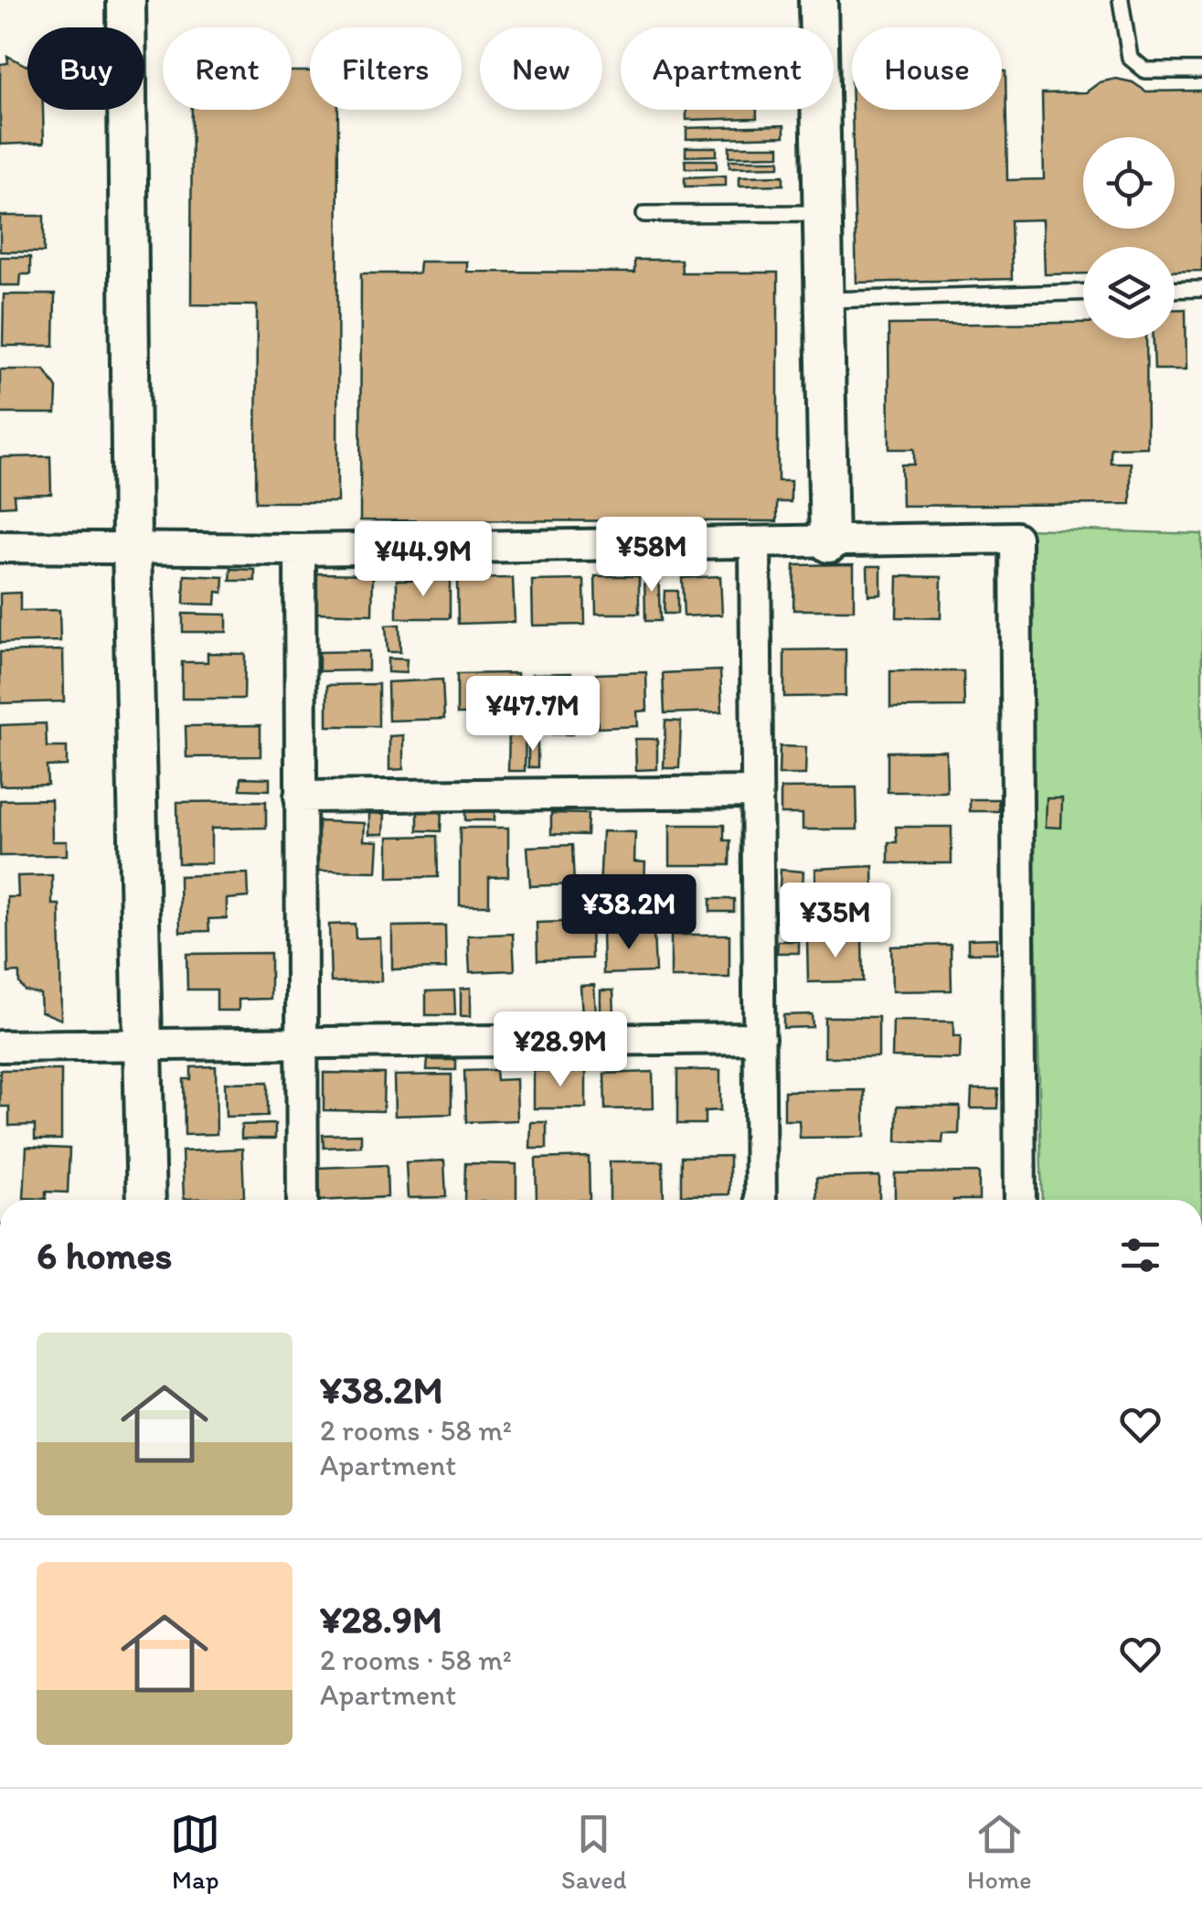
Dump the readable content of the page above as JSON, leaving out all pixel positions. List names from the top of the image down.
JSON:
{
  "page": {
    "chip": [
      "Buy",
      "Rent",
      "Filters",
      "New",
      "Apartment",
      "House"
    ],
    "price": [
      "¥58M",
      "¥44.9M",
      "¥47.7M",
      "¥38.2M",
      "¥35M",
      "¥28.9M"
    ],
    "heading": "6 homes",
    "list": [
      {
        "name": "¥38.2M",
        "note": "2 rooms · 58 m² · Apartment"
      },
      {
        "name": "¥28.9M",
        "note": "2 rooms · 58 m² · Apartment"
      }
    ],
    "tabs": ["Map", "Saved", "Home"]
  }
}
